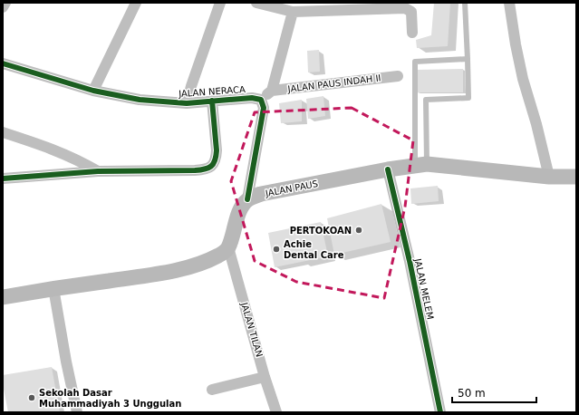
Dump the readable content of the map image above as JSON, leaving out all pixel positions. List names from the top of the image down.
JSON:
{
  "streets": {
    "main road": ["JALAN PAUS"],
    "street": [
      "JALAN PAUS INDAH II",
      "JALAN NERACA",
      "JALAN MELEM",
      "JALAN TILAN"
    ]
  },
  "crossings": [
    ["JALAN PAUS", "JALAN MELEM"]
  ],
  "places": ["PERTOKOAN", "Achie Dental Care", "Sekolah Dasar Muhammadiyah 3 Unggulan"],
  "scale_bar": "50 m"
}
